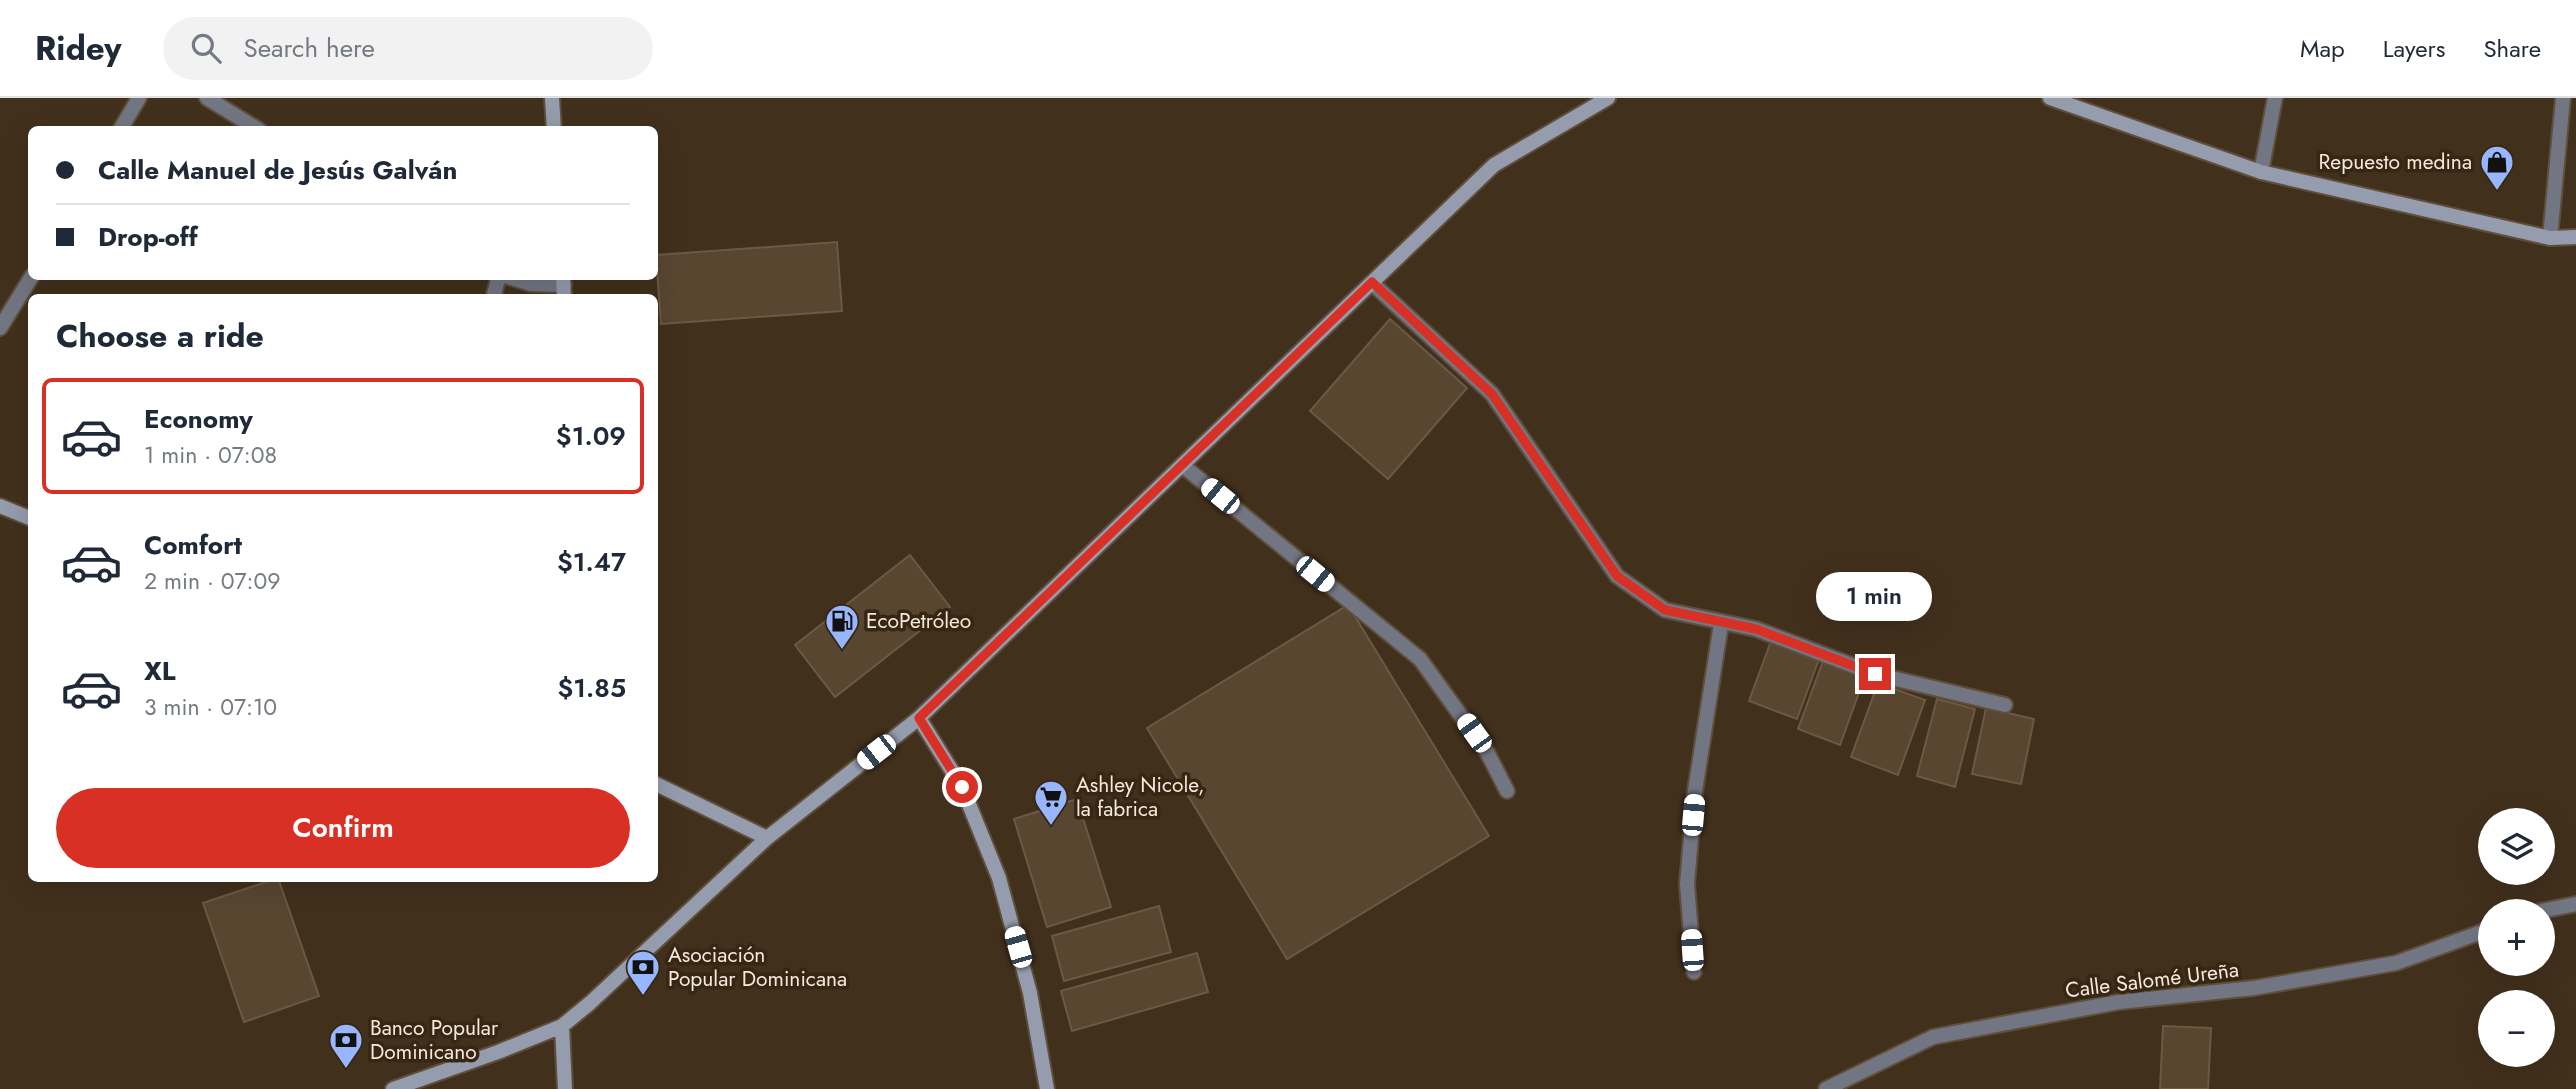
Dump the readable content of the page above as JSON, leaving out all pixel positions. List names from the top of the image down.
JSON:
{
  "streets": {
    "street": ["Calle Salomé Ureña"]
  },
  "places": {
    "shop": ["Repuesto medina"],
    "fuel station": ["EcoPetróleo"],
    "supermarket": ["Ashley Nicole, la fabrica"],
    "bank": ["Asociación Popular Dominicana", "Banco Popular Dominicano"]
  },
  "page": {
    "header": "Ridey",
    "search": "Search here",
    "nav": ["Map", "Layers", "Share"],
    "banner": ["Calle Manuel de Jesús Galván", "Drop-off"],
    "heading": "Choose a ride",
    "list": [
      {
        "name": "Economy",
        "note": "1 min · 07:08",
        "value": "$1.09"
      },
      {
        "name": "Comfort",
        "note": "2 min · 07:09",
        "value": "$1.47"
      },
      {
        "name": "XL",
        "note": "3 min · 07:10",
        "value": "$1.85"
      }
    ],
    "bubble": "1 min",
    "buttons": "Confirm",
    "map_buttons": ["+", "−"]
  }
}
